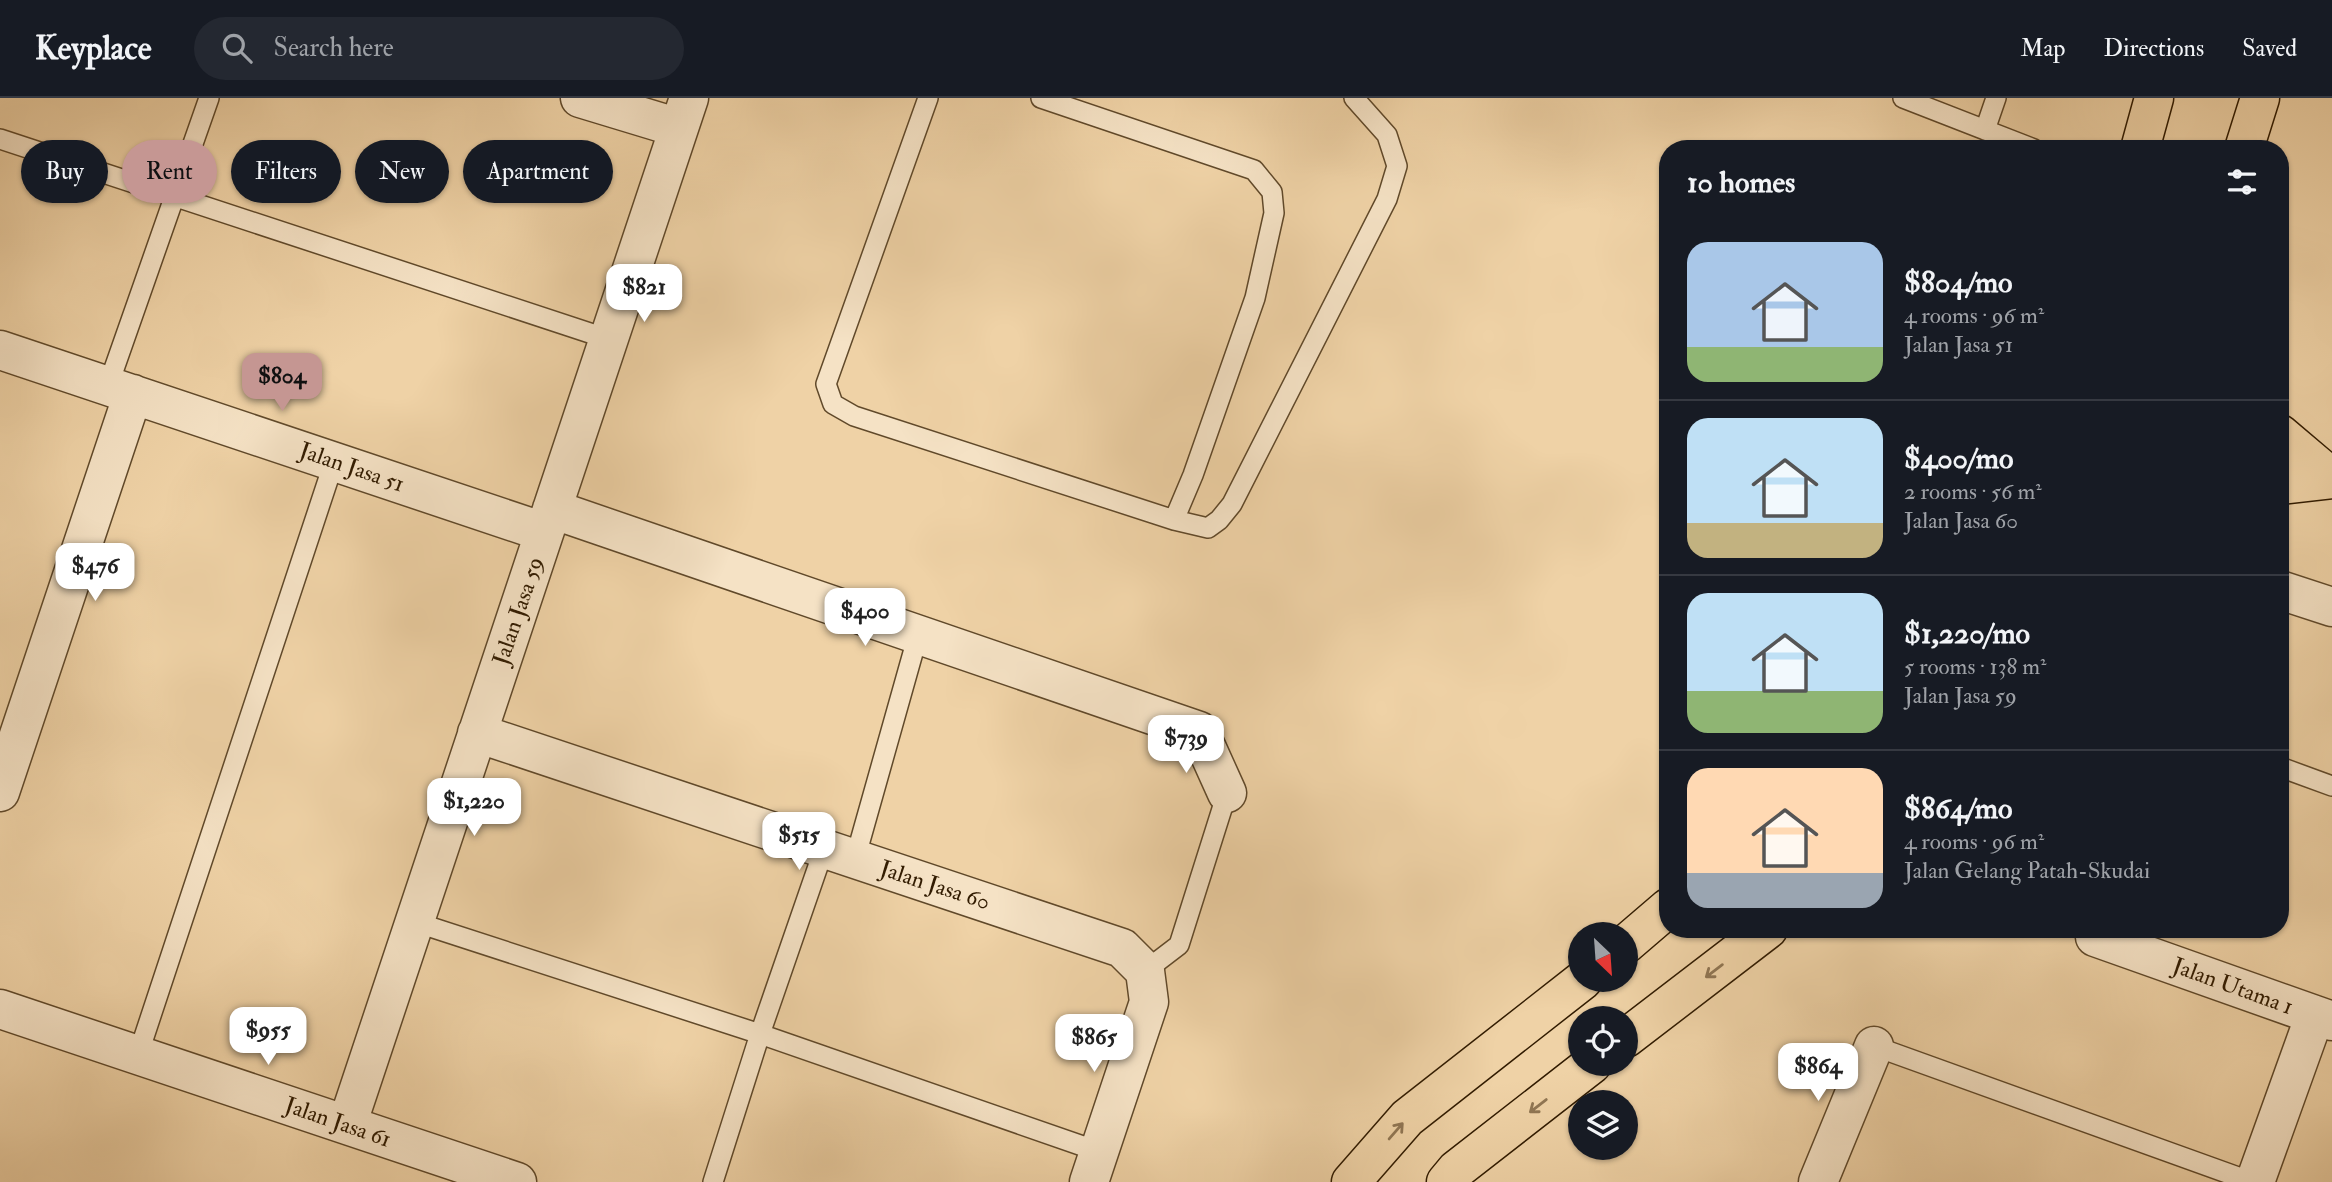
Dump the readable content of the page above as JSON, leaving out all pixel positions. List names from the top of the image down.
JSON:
{
  "streets": {
    "street": [
      "Jalan Jasa 51",
      "Jalan Jasa 59",
      "Jalan Jasa 60",
      "Jalan Utama 1",
      "Jalan Jasa 61"
    ]
  },
  "crossings": [
    ["Jalan Jasa 51", "Jalan Jasa 59"],
    ["Jalan Jasa 59", "Jalan Jasa 60"],
    ["Jalan Jasa 59", "Jalan Jasa 61"]
  ],
  "north": "bottom right",
  "page": {
    "header": "Keyplace",
    "search": "Search here",
    "nav": ["Map", "Directions", "Saved"],
    "chip": [
      "Buy",
      "Rent",
      "Filters",
      "New",
      "Apartment"
    ],
    "heading": "10 homes",
    "list": [
      {
        "name": "$804/mo",
        "note": "4 rooms · 96 m² · Jalan Jasa 51"
      },
      {
        "name": "$400/mo",
        "note": "2 rooms · 56 m² · Jalan Jasa 60"
      },
      {
        "name": "$1,220/mo",
        "note": "5 rooms · 138 m² · Jalan Jasa 59"
      },
      {
        "name": "$864/mo",
        "note": "4 rooms · 96 m² · Jalan Gelang Patah-Skudai"
      }
    ],
    "price": [
      "$821",
      "$804",
      "$476",
      "$400",
      "$739",
      "$1,220",
      "$515",
      "$955",
      "$865",
      "$864"
    ]
  }
}
